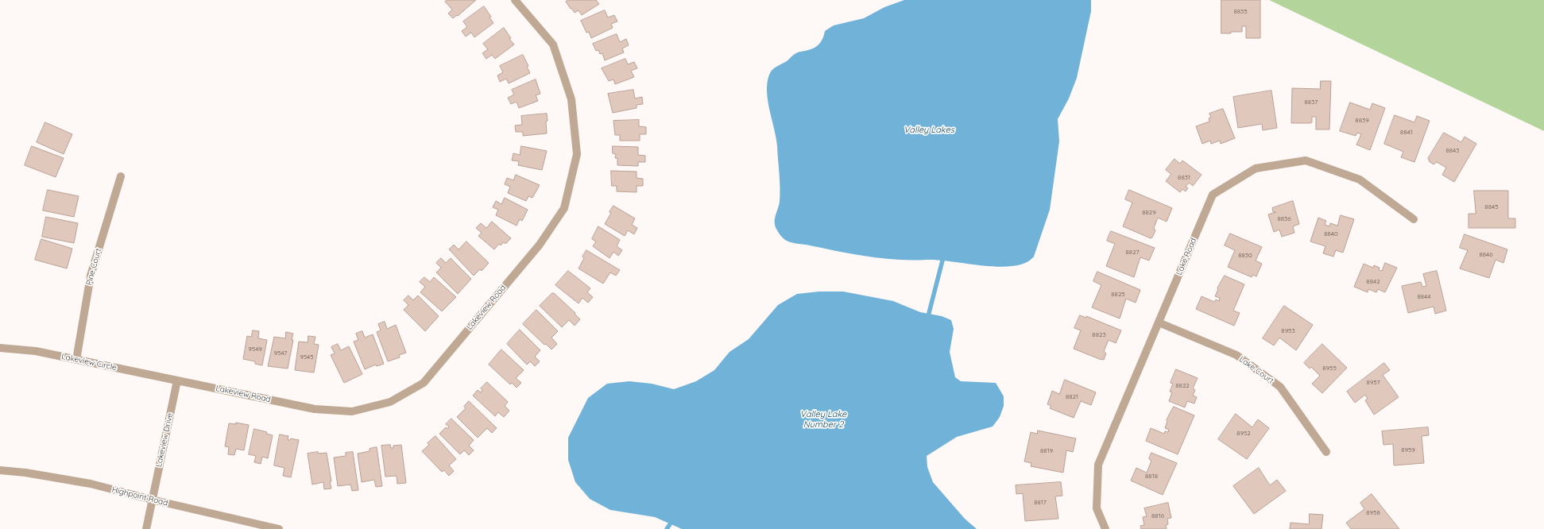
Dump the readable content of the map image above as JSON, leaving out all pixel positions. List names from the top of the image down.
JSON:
{
  "streets": {
    "street": [
      "Lake Road",
      "Pine Court",
      "Lakeview Road",
      "Lakeview Circle",
      "Lake Court",
      "Lakeview Drive",
      "Highpoint Road"
    ]
  },
  "crossings": [
    ["Lake Road", "Lake Court"],
    ["Pine Court", "Lakeview Circle"],
    ["Lakeview Road", "Lakeview Circle"],
    ["Lakeview Road", "Lakeview Drive"],
    ["Lakeview Circle", "Lakeview Drive"],
    ["Lakeview Drive", "Highpoint Road"]
  ],
  "water": ["Valley Lakes", "Valley Lake Number 2"],
  "house_numbers": [
    "8835",
    "8837",
    "8839",
    "8841",
    "8843",
    "8831",
    "8845",
    "8829",
    "8836",
    "8840",
    "8827",
    "8846",
    "8830",
    "8842",
    "8825",
    "8844",
    "8953",
    "8823",
    "9549",
    "9547",
    "9545",
    "8955",
    "8957",
    "8822",
    "8821",
    "8952",
    "8959",
    "8819",
    "8818",
    "8817",
    "8958",
    "8816"
  ]
}
